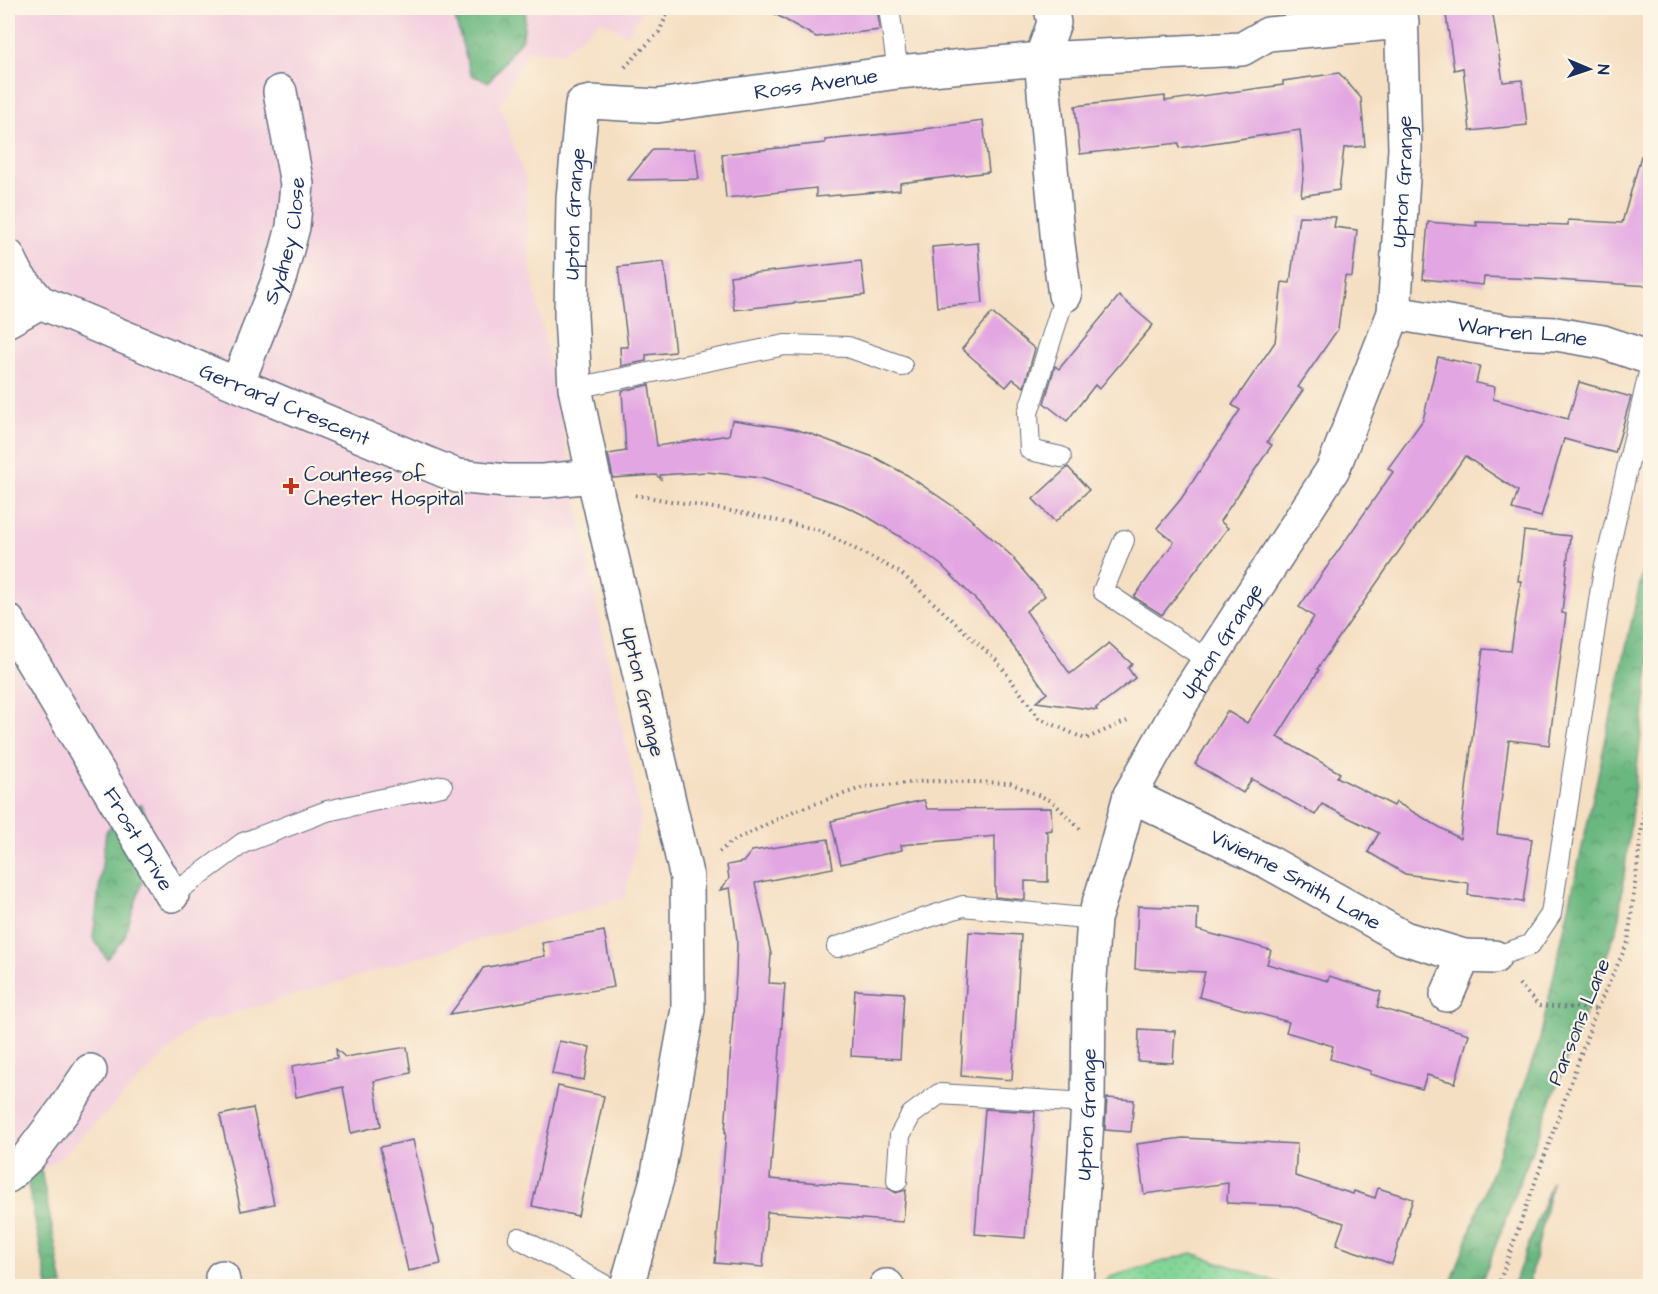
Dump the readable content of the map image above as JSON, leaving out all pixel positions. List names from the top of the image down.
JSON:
{
  "streets": {
    "street": [
      "Ross Avenue",
      "Upton Grange",
      "Sydney Close",
      "Warren Lane",
      "Gerrard Crescent",
      "Frost Drive",
      "Vivienne Smith Lane"
    ],
    "path": ["Parsons Lane"]
  },
  "crossings": [
    ["Ross Avenue", "Upton Grange"],
    ["Upton Grange", "Warren Lane"],
    ["Upton Grange", "Gerrard Crescent"],
    ["Upton Grange", "Vivienne Smith Lane"],
    ["Sydney Close", "Gerrard Crescent"]
  ],
  "places": {
    "health": ["Countess of Chester Hospital"]
  },
  "north": "right"
}
